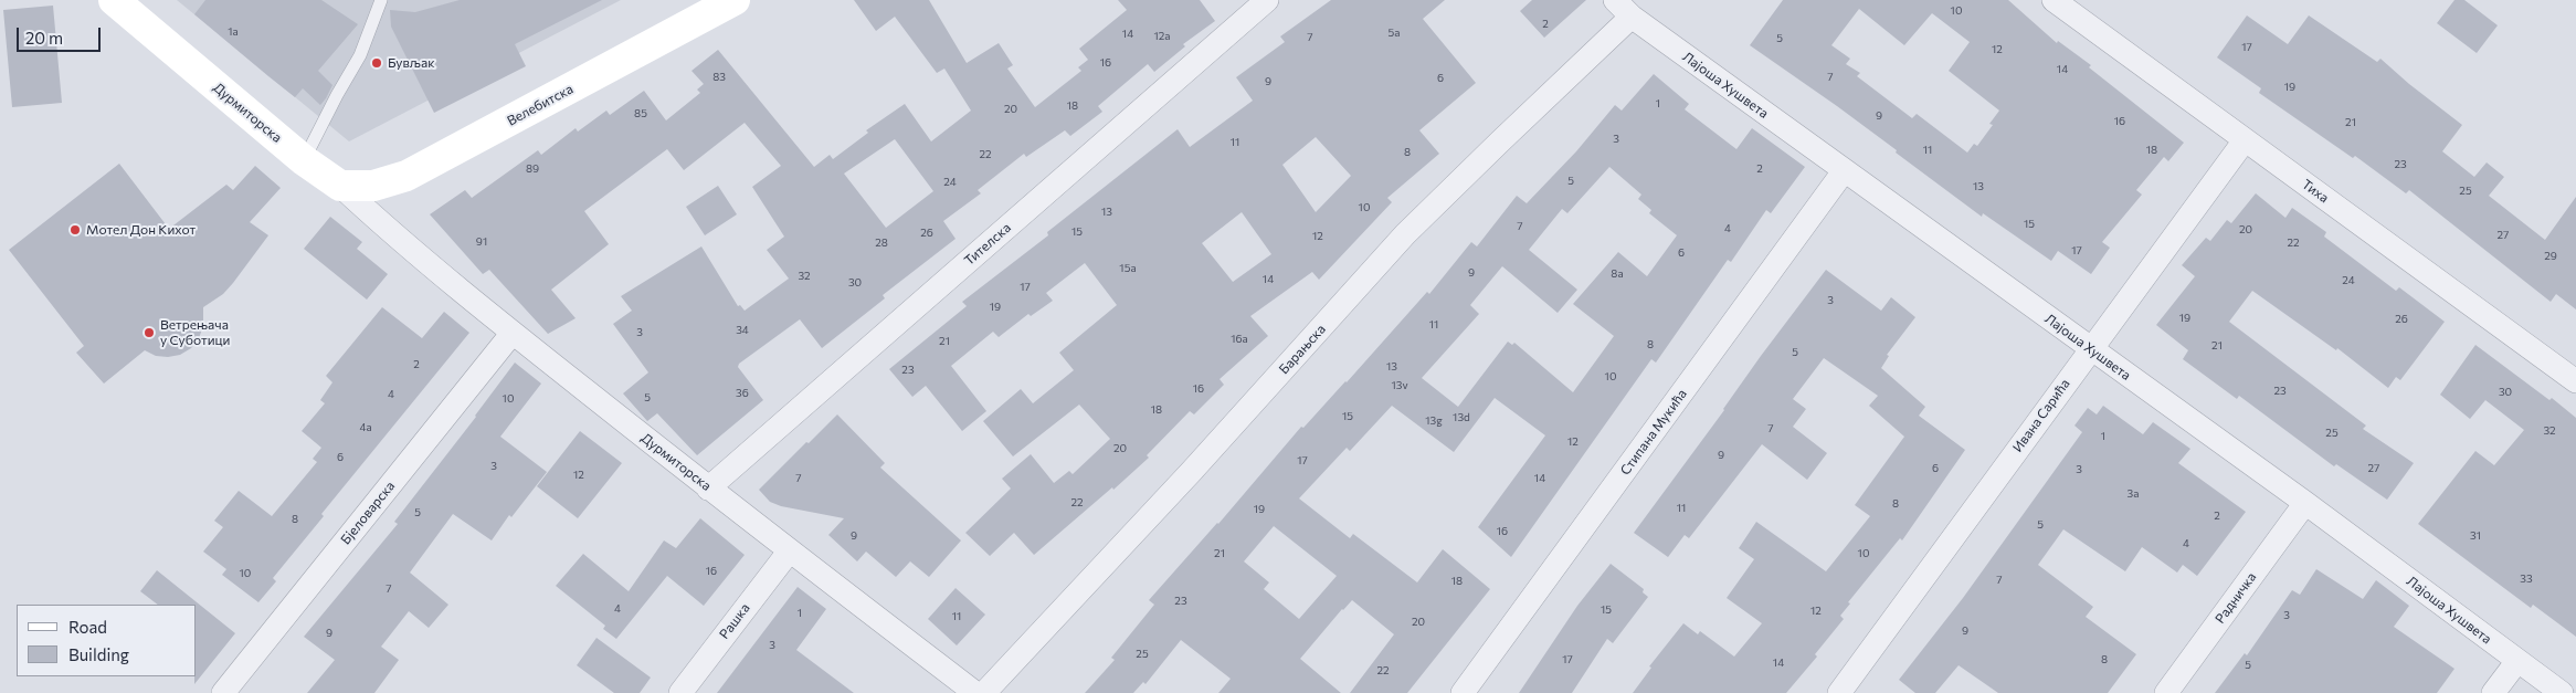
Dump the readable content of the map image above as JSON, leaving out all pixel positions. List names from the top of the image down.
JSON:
{
  "streets": {
    "street": [
      "Лајоша Хушвета",
      "Велебитска",
      "Дурмиторска",
      "Тиха",
      "Тителска",
      "Барањска",
      "Ивана Сарића",
      "Стипана Мукића",
      "Бјеловарска",
      "Радничка",
      "Рашка"
    ]
  },
  "crossings": [
    ["Лајоша Хушвета", "Барањска"],
    ["Лајоша Хушвета", "Ивана Сарића"],
    ["Лајоша Хушвета", "Стипана Мукића"],
    ["Лајоша Хушвета", "Радничка"],
    ["Велебитска", "Дурмиторска"],
    ["Дурмиторска", "Тителска"],
    ["Дурмиторска", "Бјеловарска"],
    ["Дурмиторска", "Рашка"],
    ["Тиха", "Ивана Сарића"]
  ],
  "places": ["Бувљак", "Мотел Дон Кихот", "Ветрењача у Суботици"],
  "house_numbers": [
    "10",
    "2",
    "1a",
    "5a",
    "14",
    "12a",
    "7",
    "5",
    "17",
    "12",
    "16",
    "14",
    "83",
    "7",
    "6",
    "9",
    "19",
    "1",
    "18",
    "20",
    "85",
    "9",
    "16",
    "21",
    "3",
    "11",
    "11",
    "18",
    "8",
    "22",
    "23",
    "89",
    "2",
    "5",
    "24",
    "13",
    "25",
    "10",
    "13",
    "15",
    "7",
    "4",
    "20",
    "15",
    "26",
    "27",
    "12",
    "91",
    "28",
    "22",
    "17",
    "6",
    "29",
    "15a",
    "9",
    "8a",
    "32",
    "14",
    "24",
    "30",
    "17",
    "3",
    "19",
    "19",
    "26",
    "11",
    "34",
    "3",
    "16a",
    "21",
    "8",
    "21",
    "5",
    "2",
    "13",
    "23",
    "10",
    "13v",
    "16",
    "23",
    "30",
    "36",
    "4",
    "5",
    "10",
    "18",
    "15",
    "13d",
    "13g",
    "4a",
    "7",
    "32",
    "25",
    "1",
    "12",
    "20",
    "9",
    "6",
    "17",
    "3",
    "6",
    "27",
    "3",
    "12",
    "7",
    "14",
    "3a",
    "22",
    "8",
    "11",
    "19",
    "5",
    "2",
    "8",
    "5",
    "16",
    "9",
    "31",
    "4",
    "21",
    "10",
    "16",
    "10",
    "33",
    "7",
    "18",
    "7",
    "23",
    "4",
    "15",
    "12",
    "1",
    "3",
    "11",
    "20",
    "9",
    "9",
    "3",
    "25",
    "17",
    "8",
    "14",
    "5",
    "22"
  ],
  "legend": ["Road", "Building"],
  "scale_bar": "20 m"
}
